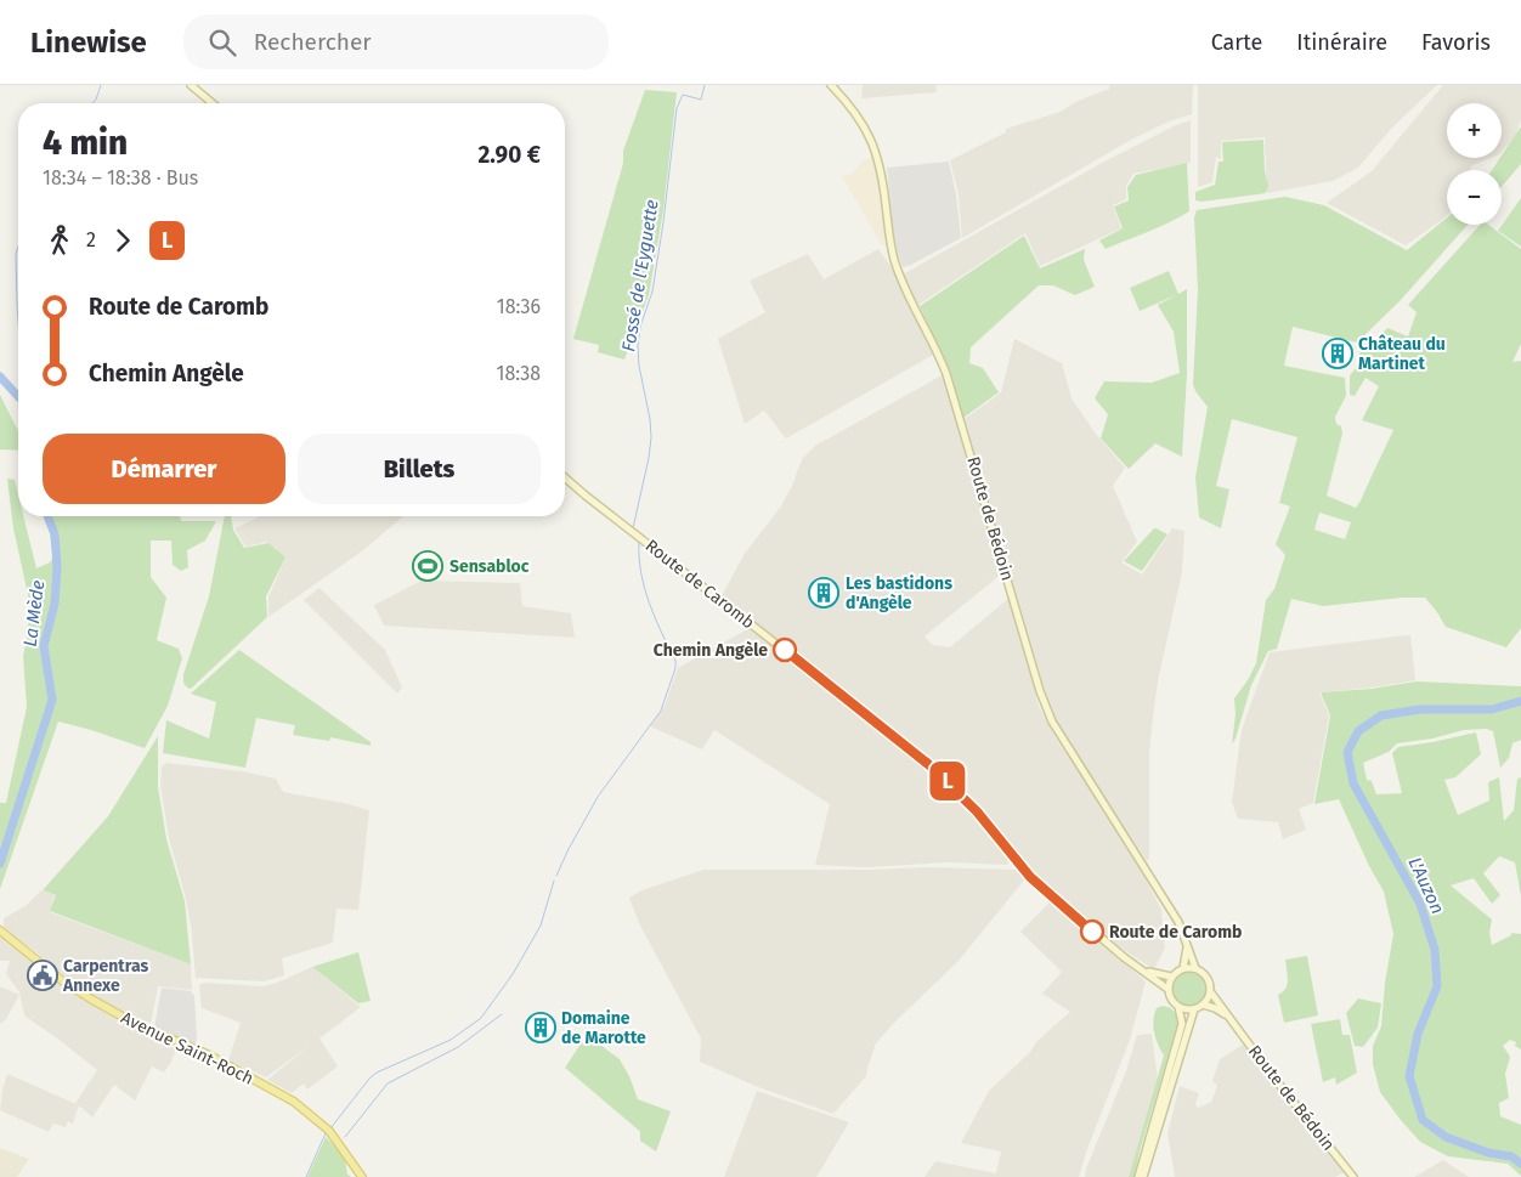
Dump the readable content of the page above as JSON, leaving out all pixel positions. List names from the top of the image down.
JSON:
{
  "streets": {
    "main road": ["Route de Bédoin", "Route de Caromb", "Avenue Saint-Roch"]
  },
  "crossings": [
    ["Route de Bédoin", "Route de Caromb"]
  ],
  "water": ["Fossé de l'Eyguette", "La Mède", "L'Auzon"],
  "places": {
    "building": ["Château du Martinet", "Les bastidons d'Angèle", "Domaine de Marotte"],
    "sports": ["Sensabloc"],
    "other": ["Chemin Angèle", "Route de Caromb"],
    "public building": ["Carpentras Annexe"]
  },
  "lines": ["bus line L"],
  "page": {
    "header": "Linewise",
    "search": "Rechercher",
    "nav": ["Carte", "Itinéraire", "Favoris"],
    "on_map": "L",
    "map_buttons": ["+", "−"],
    "heading": ["4 min", "18:34 – 18:38 · Bus", "2.90 €"],
    "legs": ["2", "L"],
    "list": [
      {
        "name": "Route de Caromb",
        "value": "18:36"
      },
      {
        "name": "Chemin Angèle",
        "value": "18:38"
      }
    ],
    "buttons": ["Démarrer", "Billets"]
  }
}
